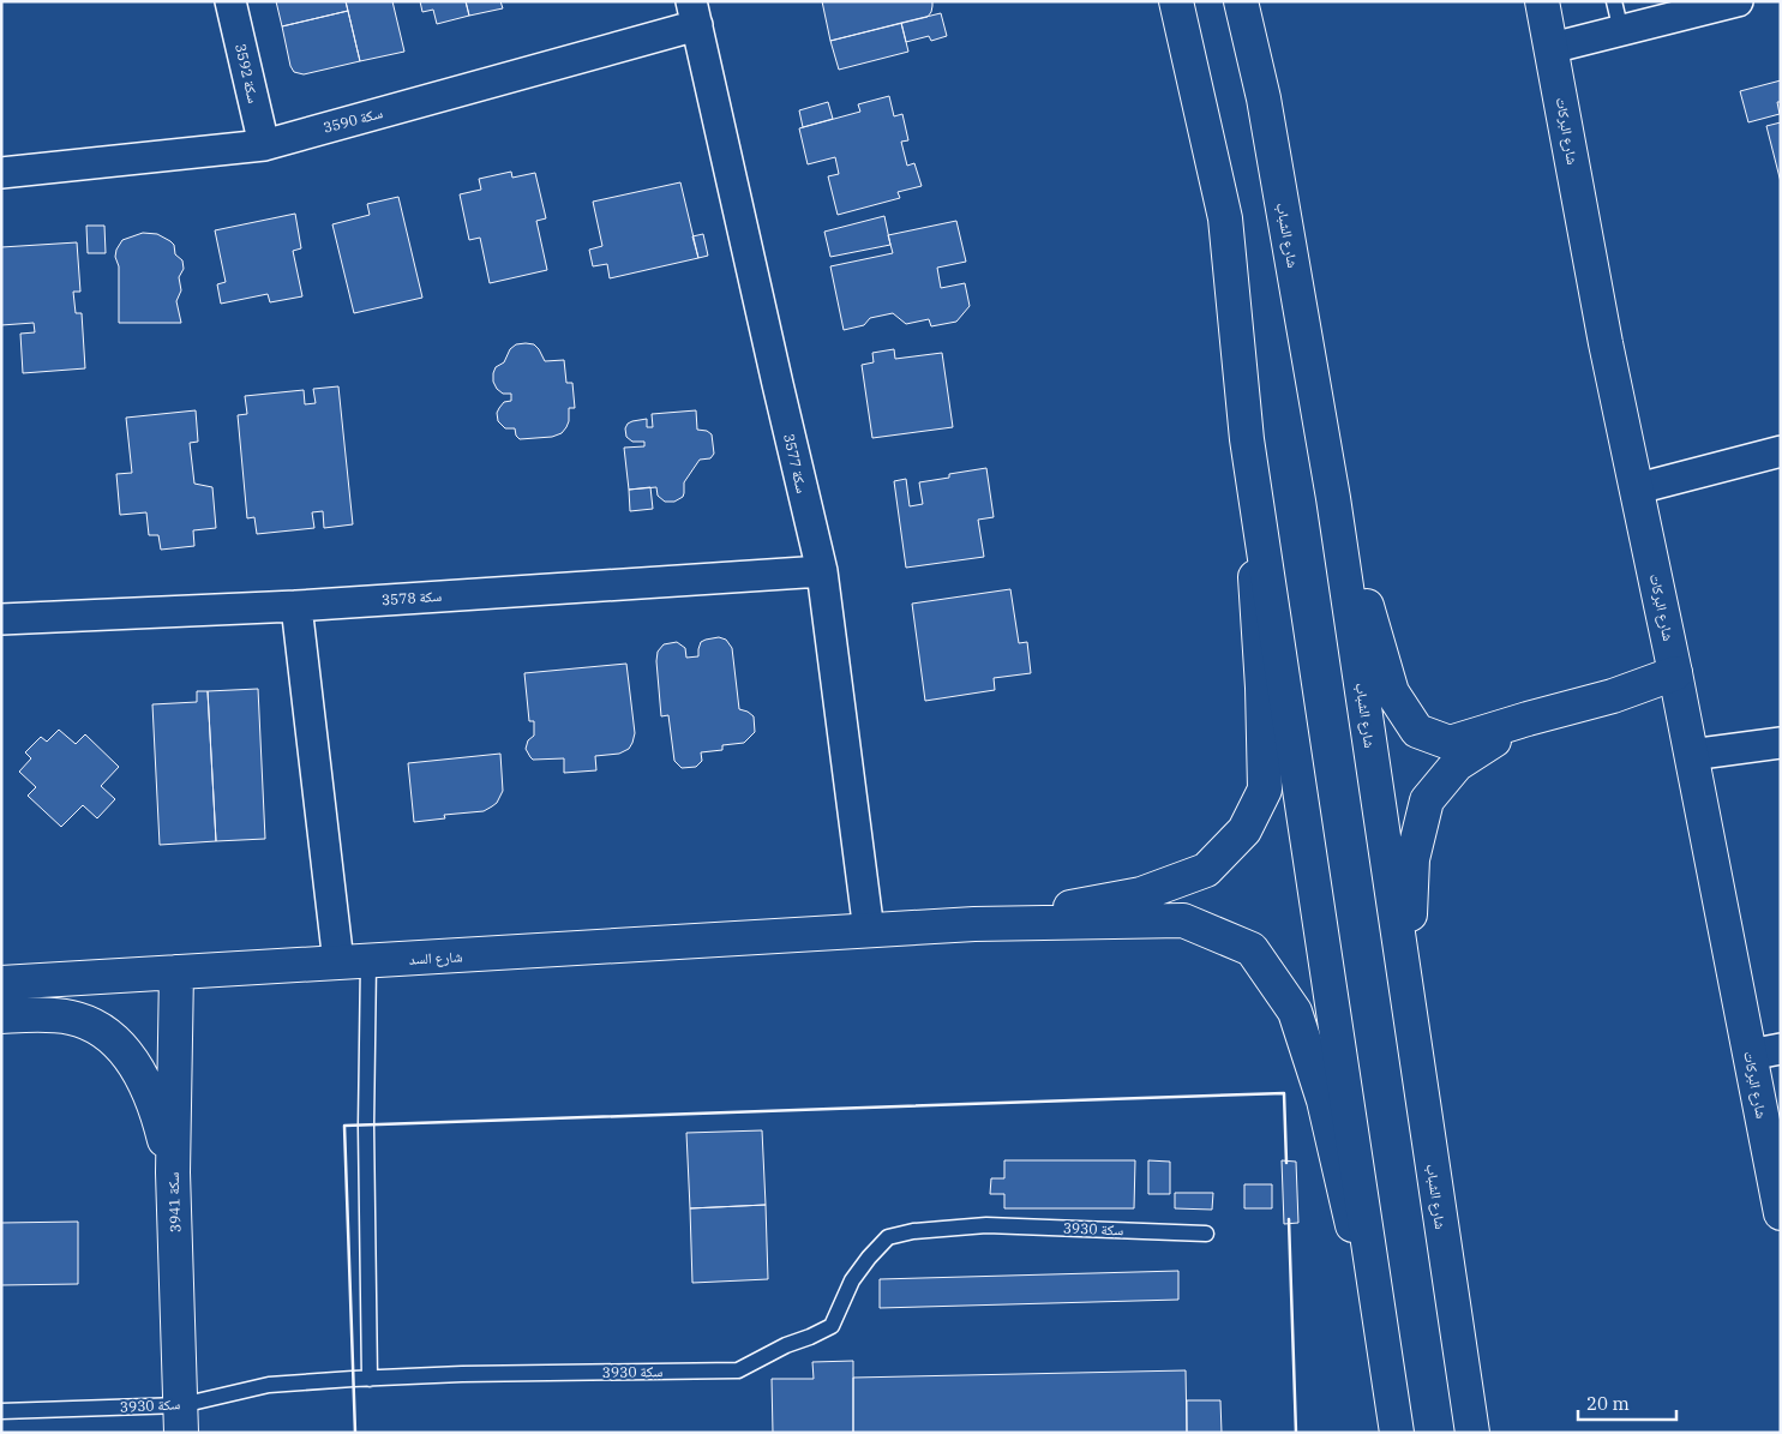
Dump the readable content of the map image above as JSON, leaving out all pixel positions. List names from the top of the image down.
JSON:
{
  "streets": {
    "street": [
      "سكة 3592",
      "سكة 3590",
      "شارع البركات",
      "شارع الشباب",
      "سكة 3577",
      "سكة 3578",
      "شارع السد",
      "سكة 3941"
    ],
    "lane": ["سكة 3930"]
  },
  "crossings": [
    ["سكة 3592", "سكة 3590"],
    ["سكة 3590", "سكة 3577"],
    ["سكة 3577", "سكة 3578"],
    ["سكة 3577", "شارع السد"],
    ["شارع السد", "سكة 3941"],
    ["سكة 3941", "سكة 3930"]
  ],
  "scale_bar": "20 m"
}
